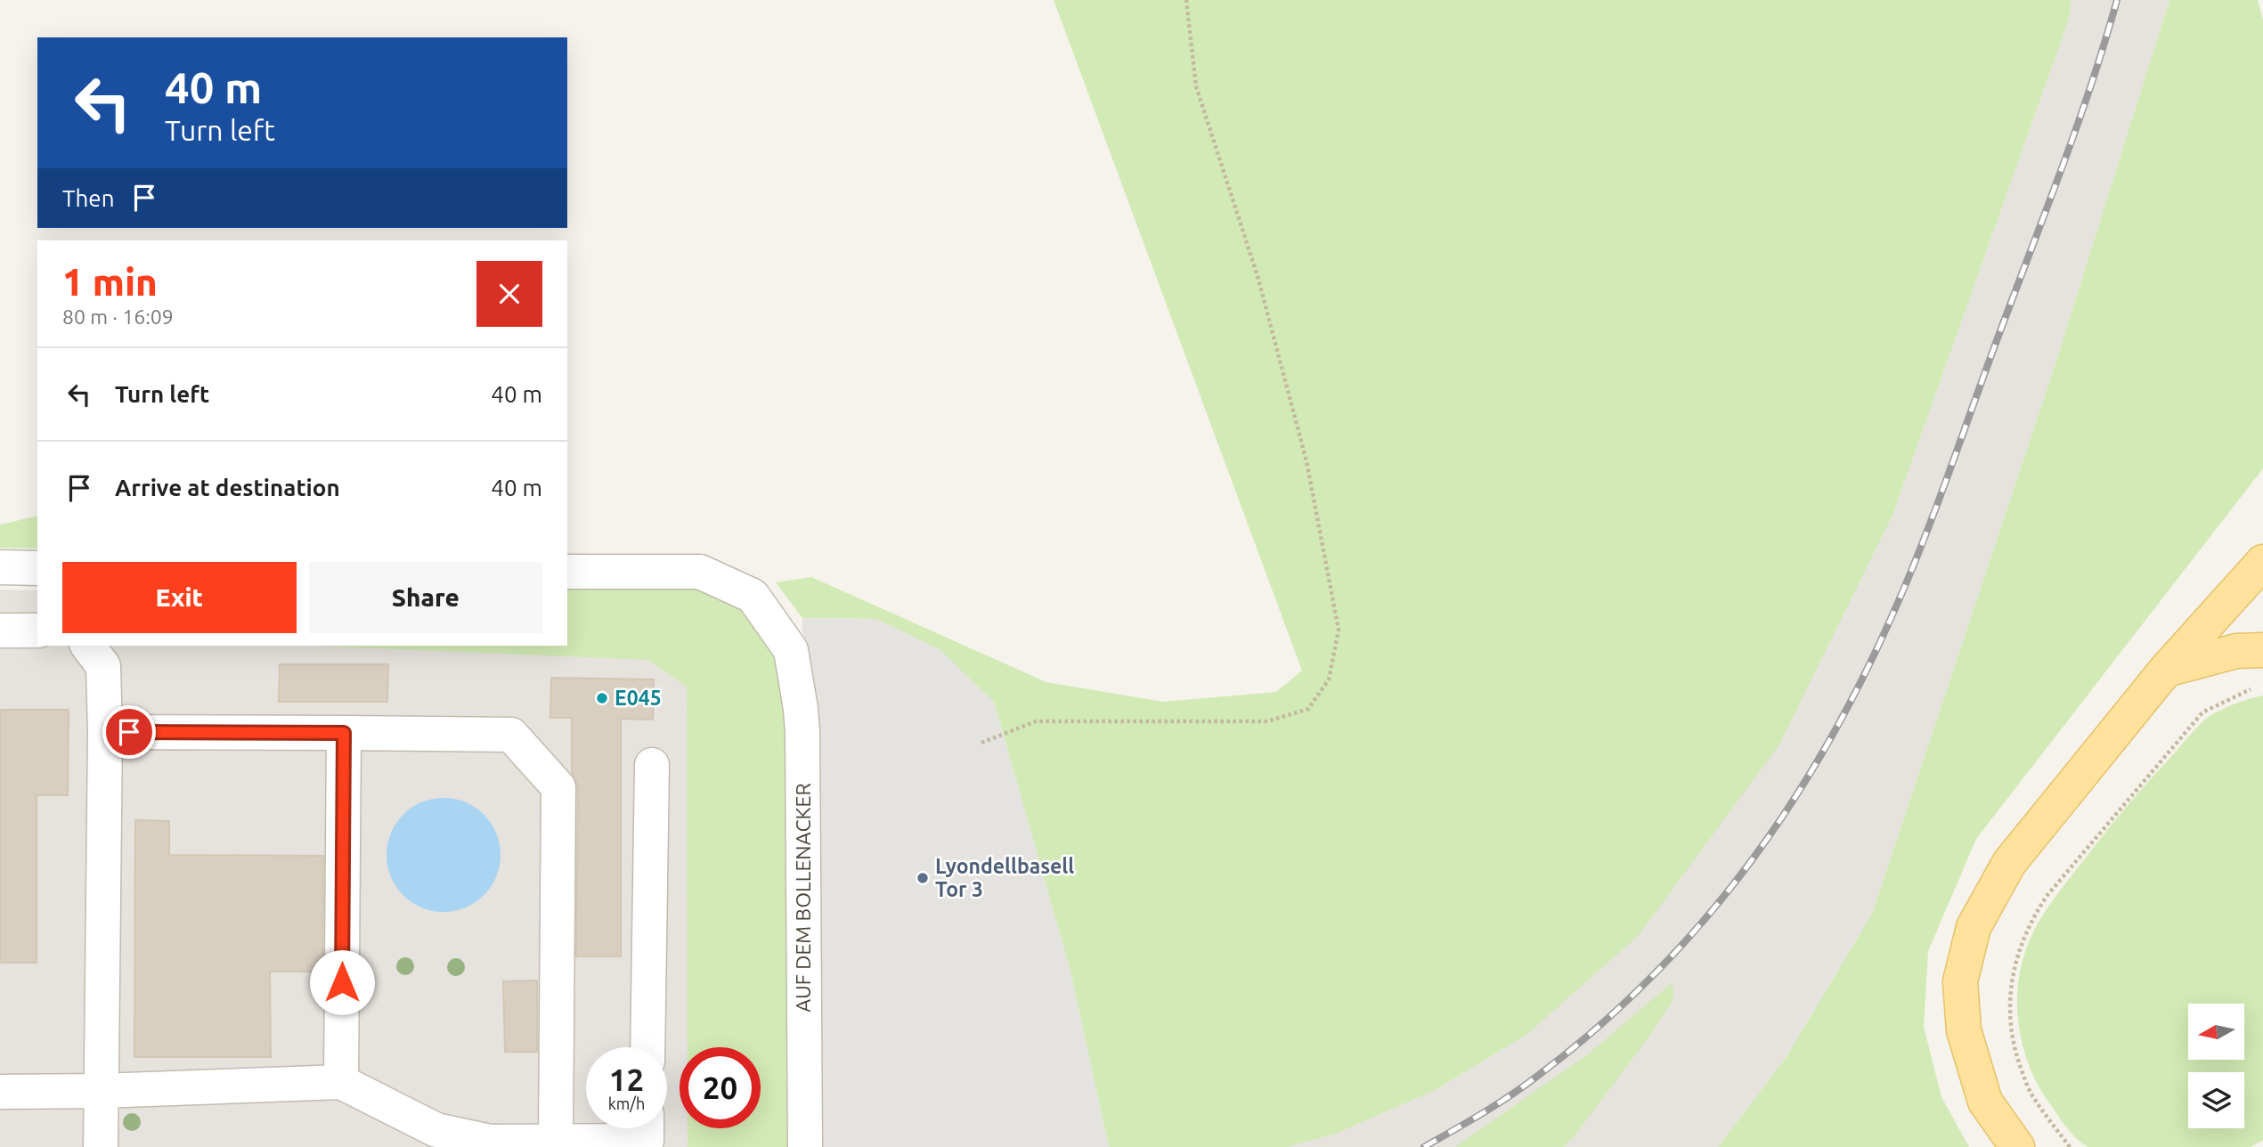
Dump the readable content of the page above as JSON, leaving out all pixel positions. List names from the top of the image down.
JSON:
{
  "streets": {
    "street": ["AUF DEM BOLLENACKER"]
  },
  "places": ["E045", "Lyondellbasell Tor 3"],
  "north": "left",
  "page": {
    "turn": ["40 m", "Turn left"],
    "then": "Then",
    "heading": ["1 min", "80 m · 16:09"],
    "list": [
      {
        "name": "Turn left",
        "value": "40 m"
      },
      {
        "name": "Arrive at destination",
        "value": "40 m"
      }
    ],
    "buttons": ["Exit", "Share"],
    "speed": "12 km/h",
    "limit": "20"
  }
}
